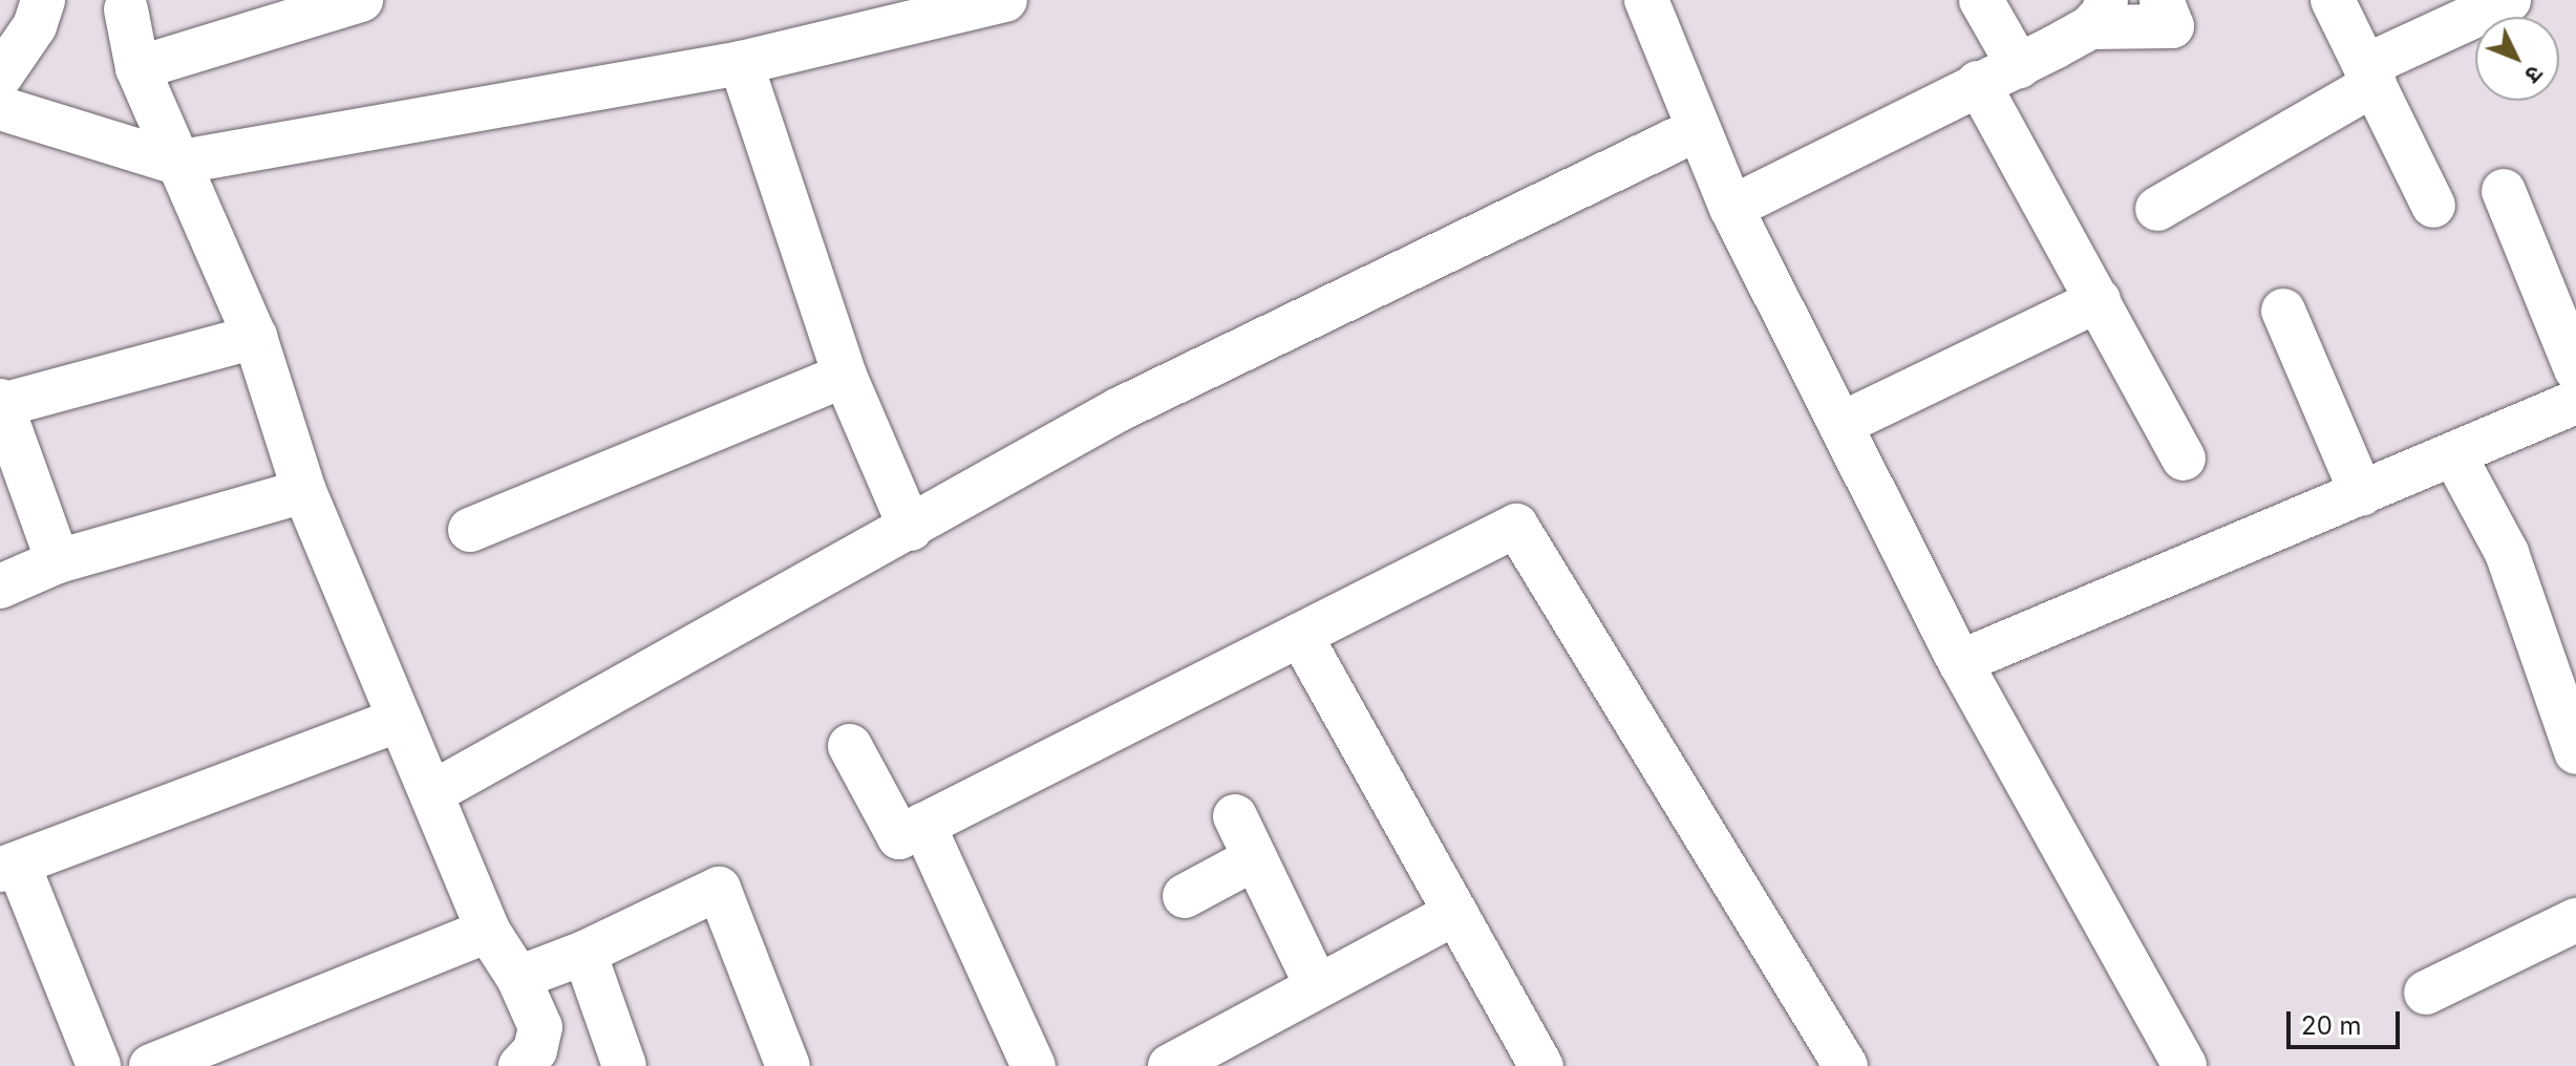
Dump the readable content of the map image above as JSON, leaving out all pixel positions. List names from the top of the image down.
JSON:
{
  "scale_bar": "20 m",
  "north": "bottom right"
}
